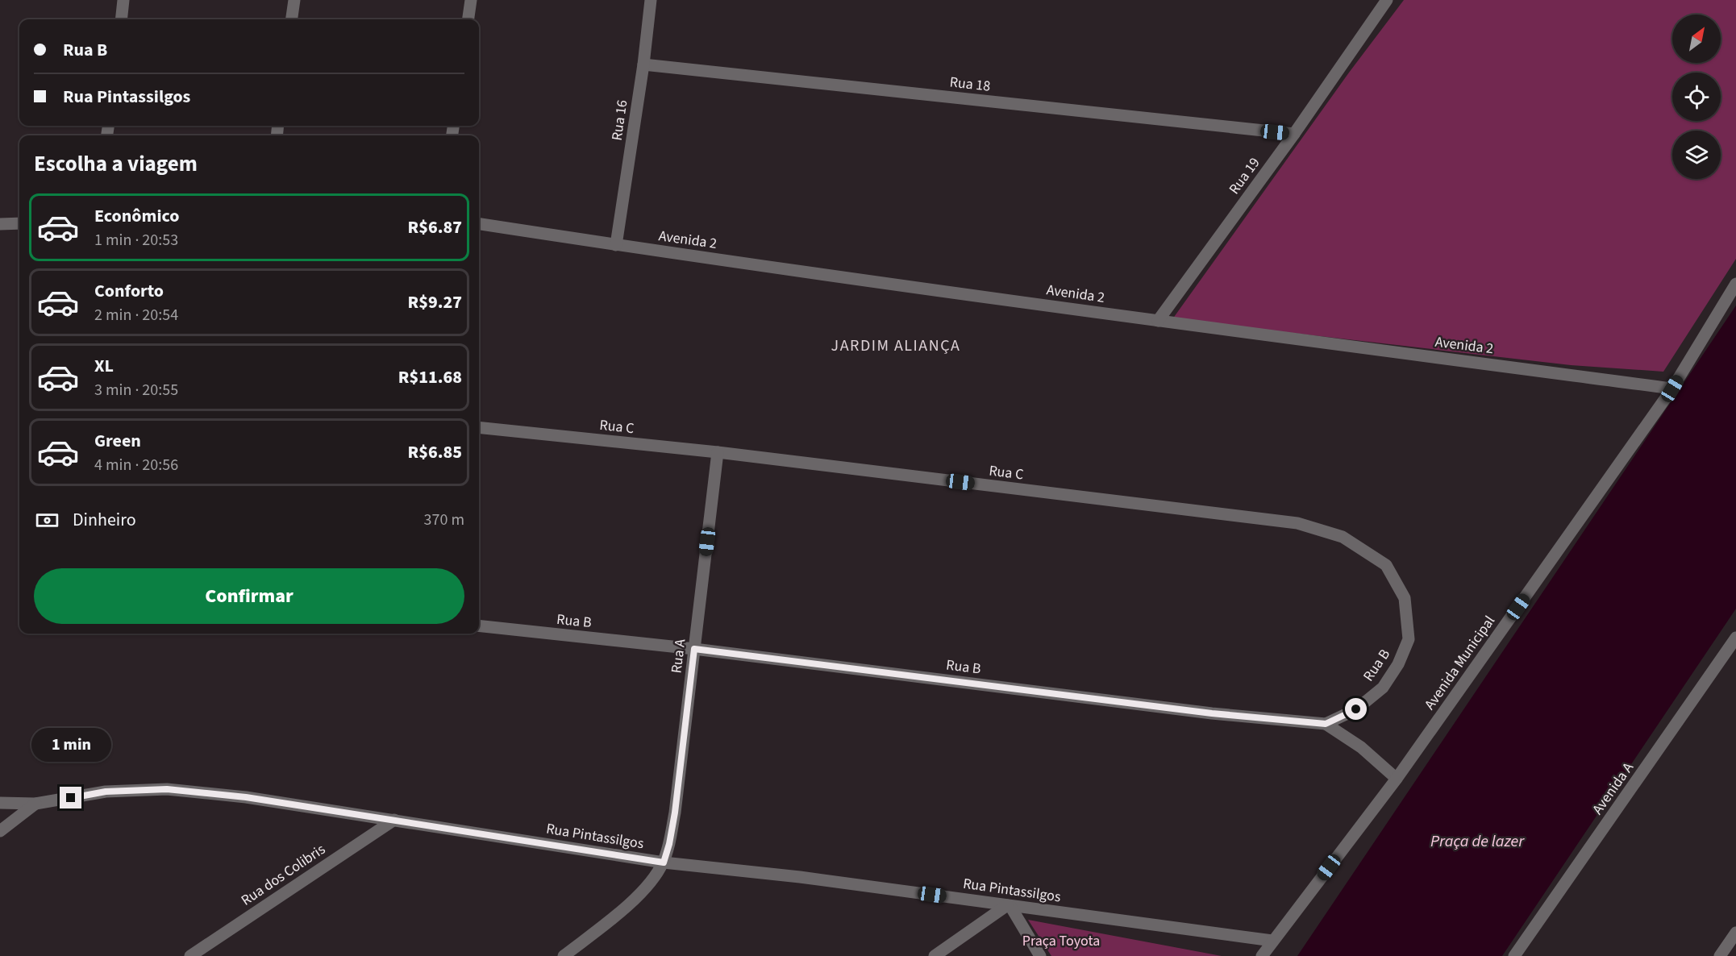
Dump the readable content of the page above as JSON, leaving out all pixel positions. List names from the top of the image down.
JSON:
{
  "streets": {
    "street": [
      "Rua 18",
      "Rua 16",
      "Rua 19",
      "Avenida 2",
      "Rua C",
      "Rua B",
      "Rua A",
      "Avenida Municipal",
      "Avenida A",
      "Rua Pintassilgos",
      "Rua dos Colibris"
    ]
  },
  "crossings": [
    ["Rua 18", "Rua 16"],
    ["Rua 18", "Rua 19"],
    ["Rua 16", "Avenida 2"],
    ["Rua 19", "Avenida 2"],
    ["Avenida 2", "Avenida Municipal"],
    ["Rua C", "Rua B"],
    ["Rua C", "Rua A"],
    ["Rua B", "Rua A"],
    ["Rua A", "Rua Pintassilgos"],
    ["Avenida Municipal", "Rua Pintassilgos"],
    ["Rua Pintassilgos", "Rua dos Colibris"]
  ],
  "districts": ["JARDIM ALIANÇA"],
  "water": ["Praça de lazer"],
  "parks": ["Praça Toyota"],
  "north": "top right",
  "page": {
    "banner": ["Rua B", "Rua Pintassilgos"],
    "heading": "Escolha a viagem",
    "list": [
      {
        "name": "Econômico",
        "note": "1 min · 20:53",
        "value": "R$6.87"
      },
      {
        "name": "Conforto",
        "note": "2 min · 20:54",
        "value": "R$9.27"
      },
      {
        "name": "XL",
        "note": "3 min · 20:55",
        "value": "R$11.68"
      },
      {
        "name": "Green",
        "note": "4 min · 20:56",
        "value": "R$6.85"
      }
    ],
    "pay": ["Dinheiro", "370 m"],
    "buttons": "Confirmar",
    "bubble": "1 min"
  }
}
